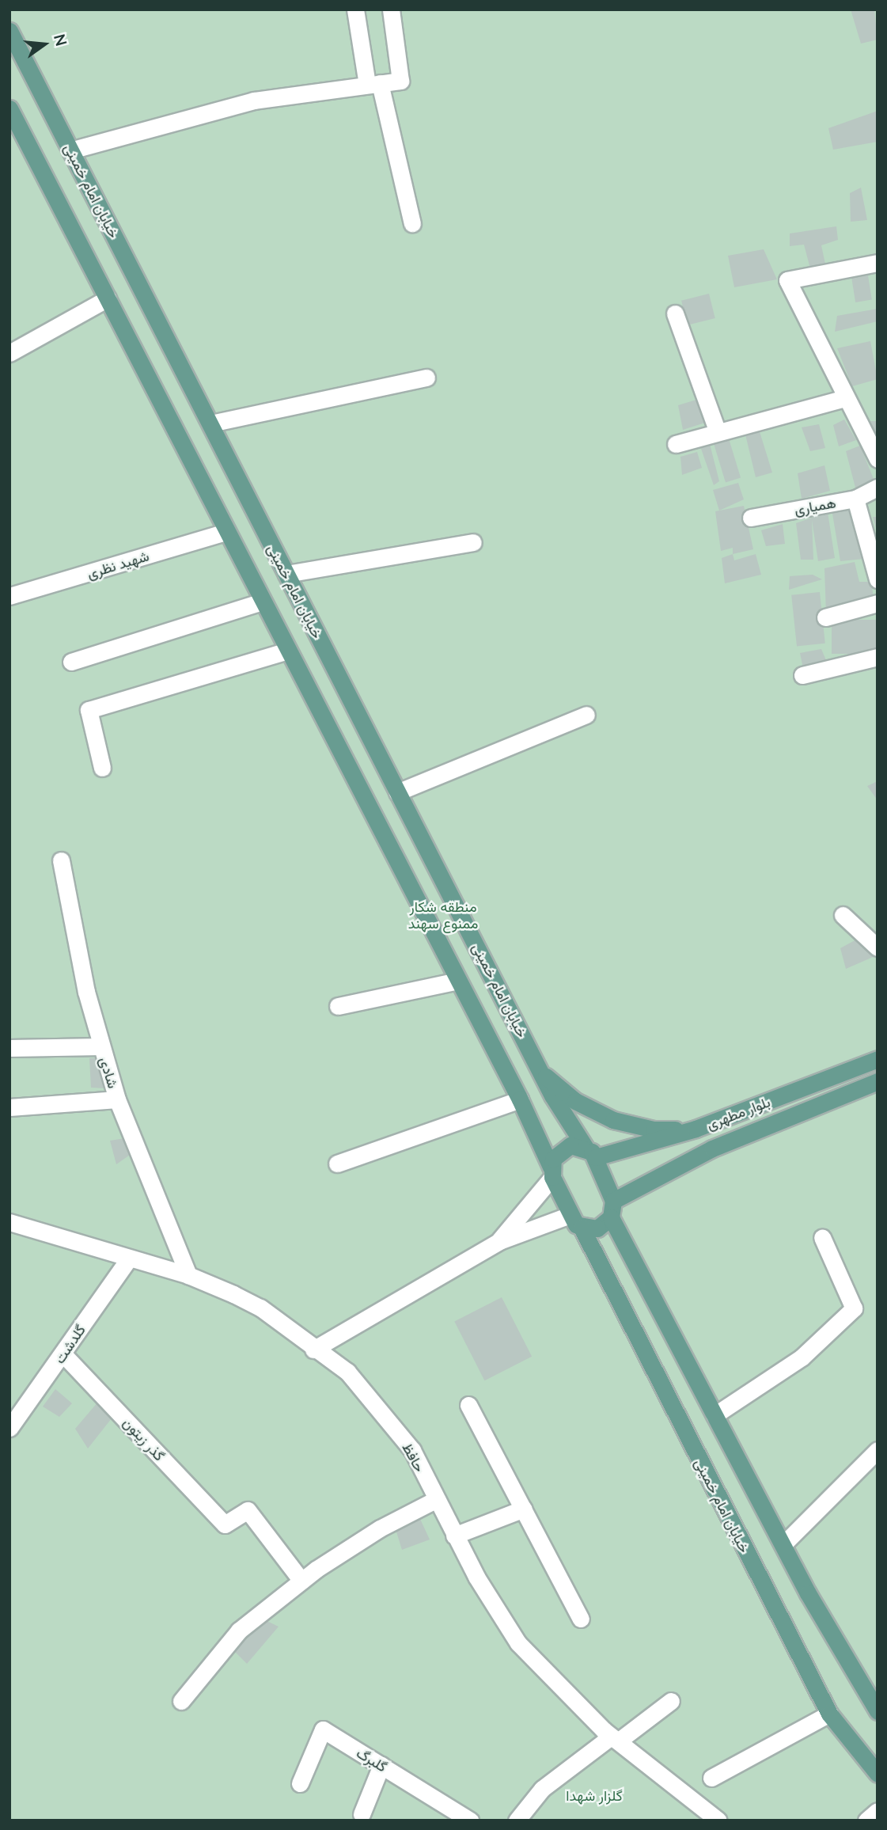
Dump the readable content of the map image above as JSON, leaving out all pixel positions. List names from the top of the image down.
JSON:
{
  "streets": {
    "main road": ["خیابان امام خمینی", "بلوار مطهری"],
    "street": [
      "همیاری",
      "شهید نظری",
      "شادی",
      "گلدشت",
      "گذر زیتون",
      "حافظ",
      "گلبرگ"
    ]
  },
  "crossings": [
    ["خیابان امام خمینی", "بلوار مطهری"],
    ["شادی", "حافظ"],
    ["گلدشت", "گذر زیتون"],
    ["گلدشت", "حافظ"]
  ],
  "parks": ["منطقه شکار ممنوع سهند", "گلزار شهدا"],
  "north": "right"
}
